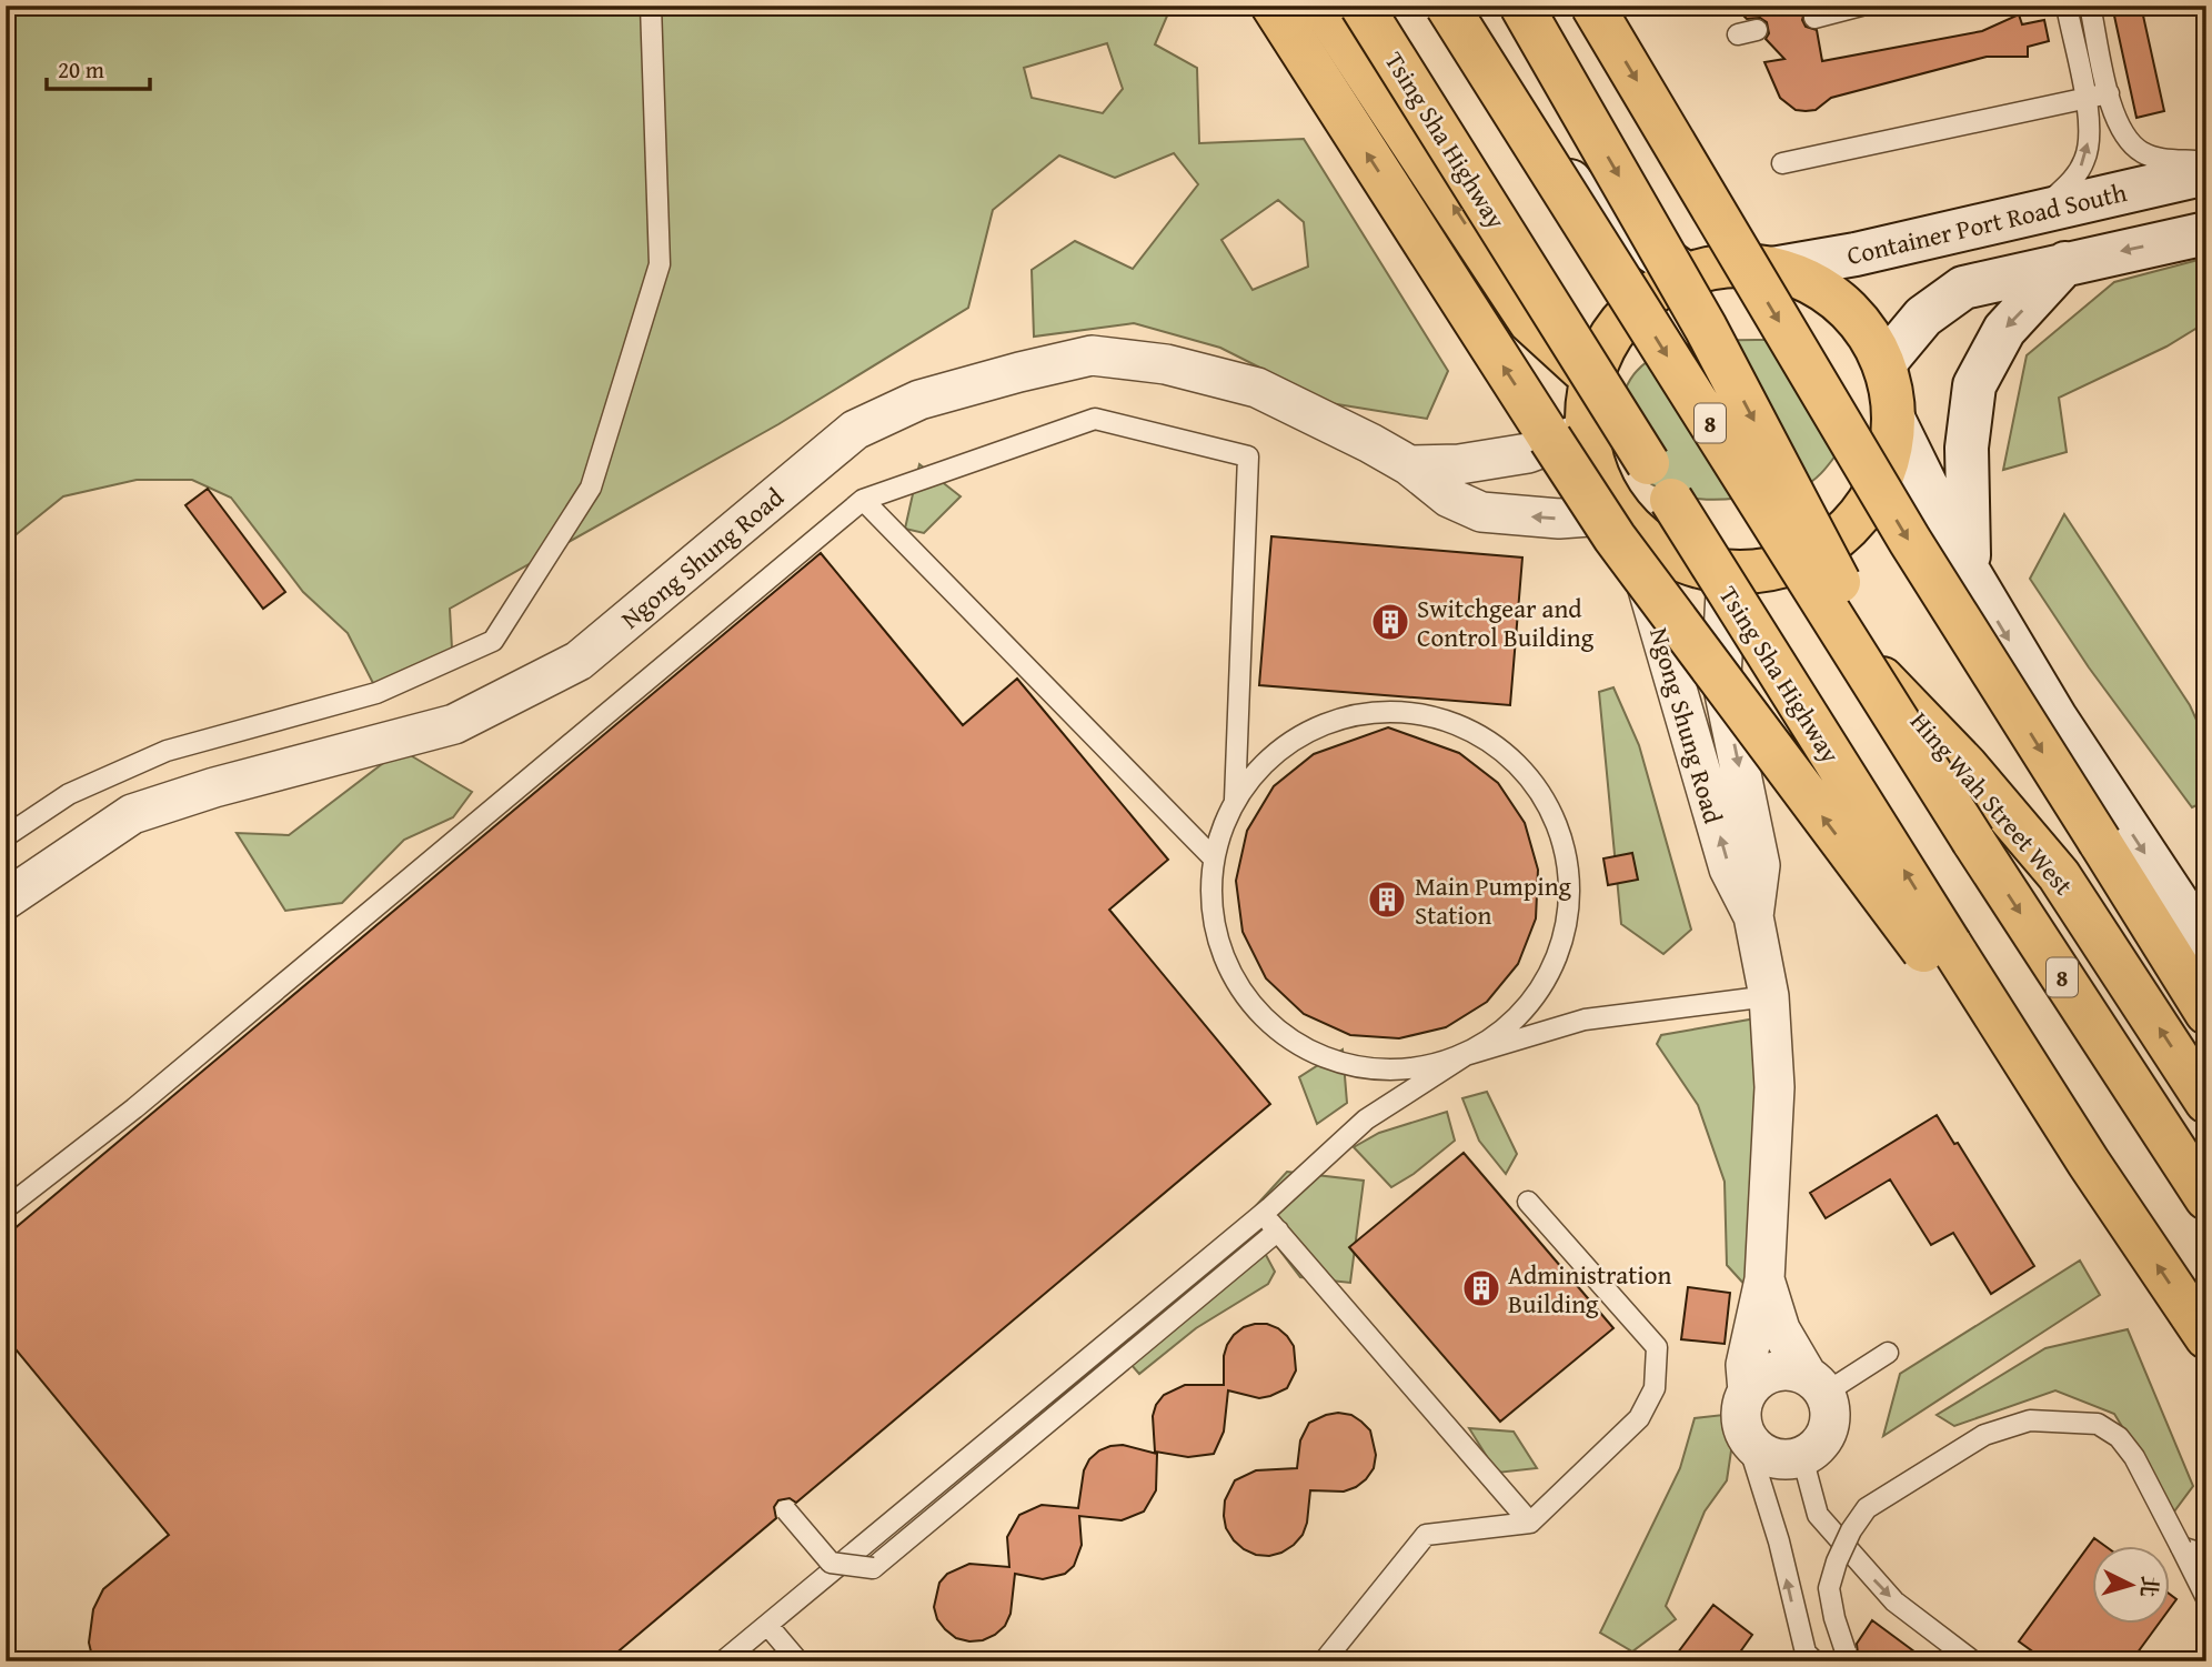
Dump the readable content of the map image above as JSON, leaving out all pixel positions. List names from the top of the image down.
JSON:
{
  "streets": {
    "main road": ["Tsing Sha Highway", "8", "Hing Wah Street West"],
    "street": ["Container Port Road South", "Ngong Shung Road"]
  },
  "places": {
    "building": ["Switchgear and Control Building", "Main Pumping Station", "Administration Building"]
  },
  "scale_bar": "20 m",
  "north": "right"
}
